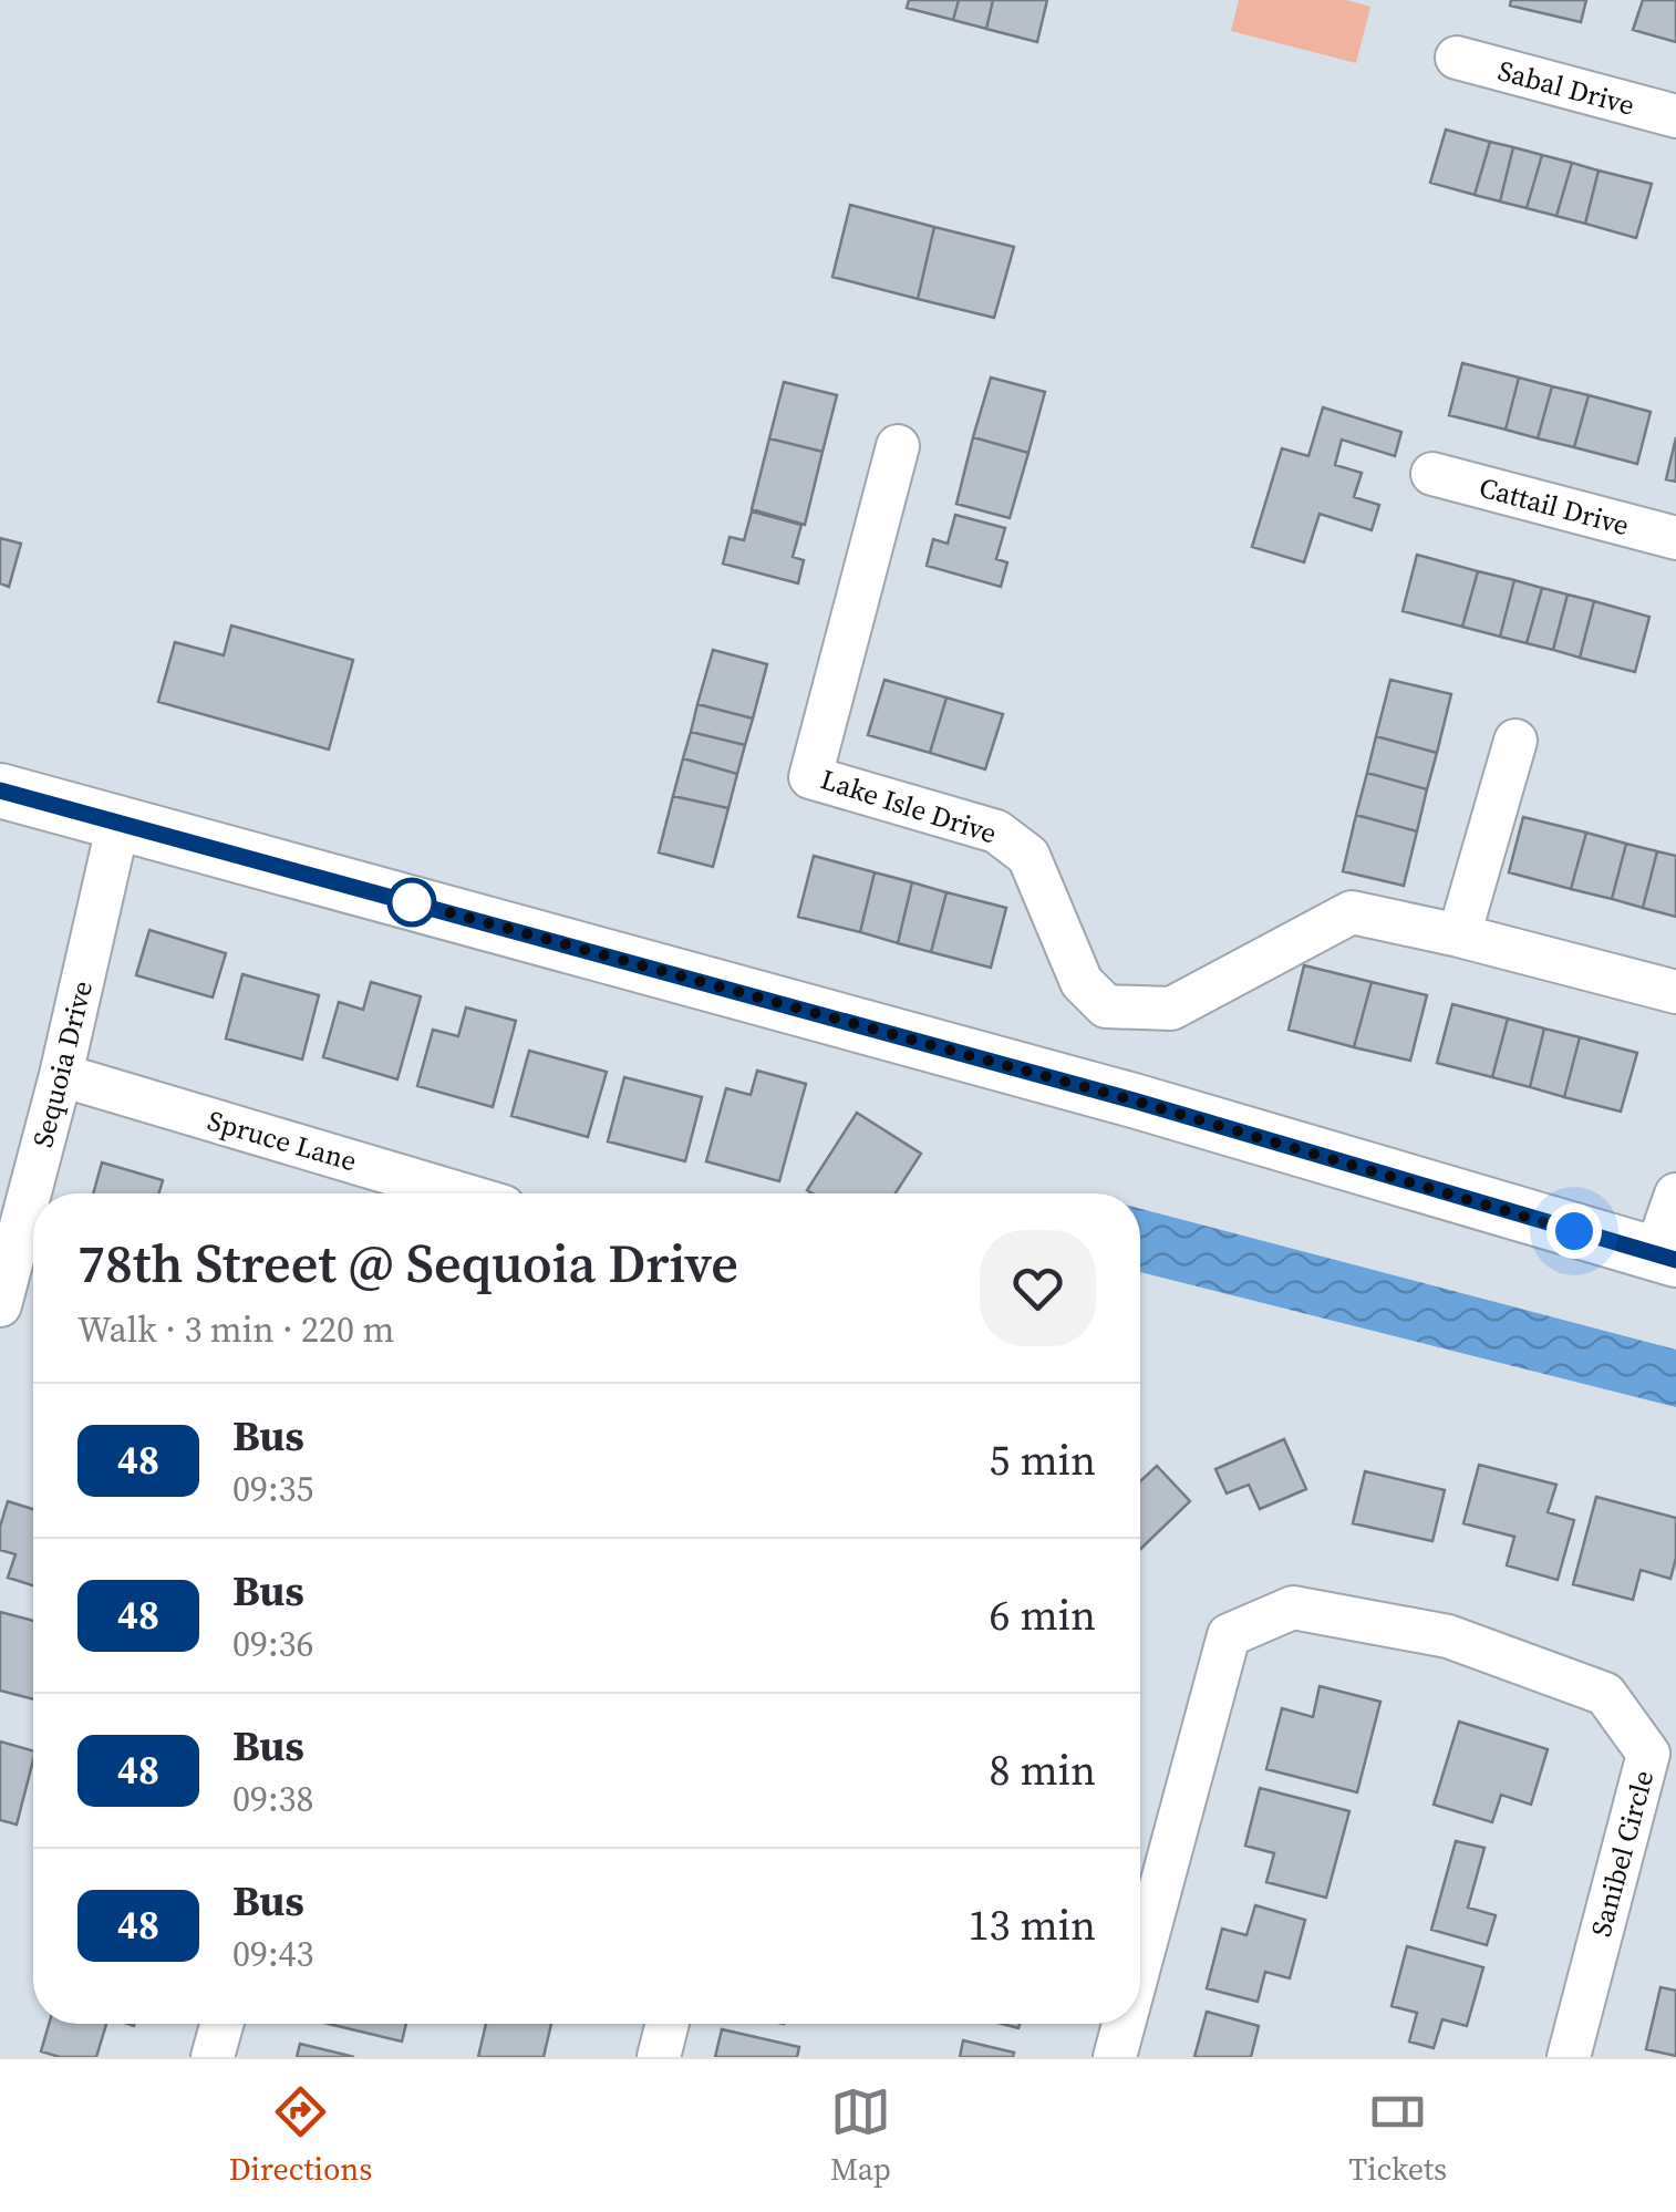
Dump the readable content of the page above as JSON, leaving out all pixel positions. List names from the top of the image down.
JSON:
{
  "streets": {
    "street": [
      "Sabal Drive",
      "Cattail Drive",
      "Lake Isle Drive",
      "Sequoia Drive",
      "Spruce Lane",
      "Sanibel Circle"
    ]
  },
  "crossings": [
    ["Sequoia Drive", "Spruce Lane"]
  ],
  "lines": ["bus line 48"],
  "page": {
    "heading": ["78th Street @ Sequoia Drive", "Walk · 3 min · 220 m"],
    "list": [
      {
        "mark": "48",
        "name": "Bus",
        "note": "09:35",
        "value": "5 min"
      },
      {
        "mark": "48",
        "name": "Bus",
        "note": "09:36",
        "value": "6 min"
      },
      {
        "mark": "48",
        "name": "Bus",
        "note": "09:38",
        "value": "8 min"
      },
      {
        "mark": "48",
        "name": "Bus",
        "note": "09:43",
        "value": "13 min"
      }
    ],
    "tabs": ["Directions", "Map", "Tickets"]
  }
}
